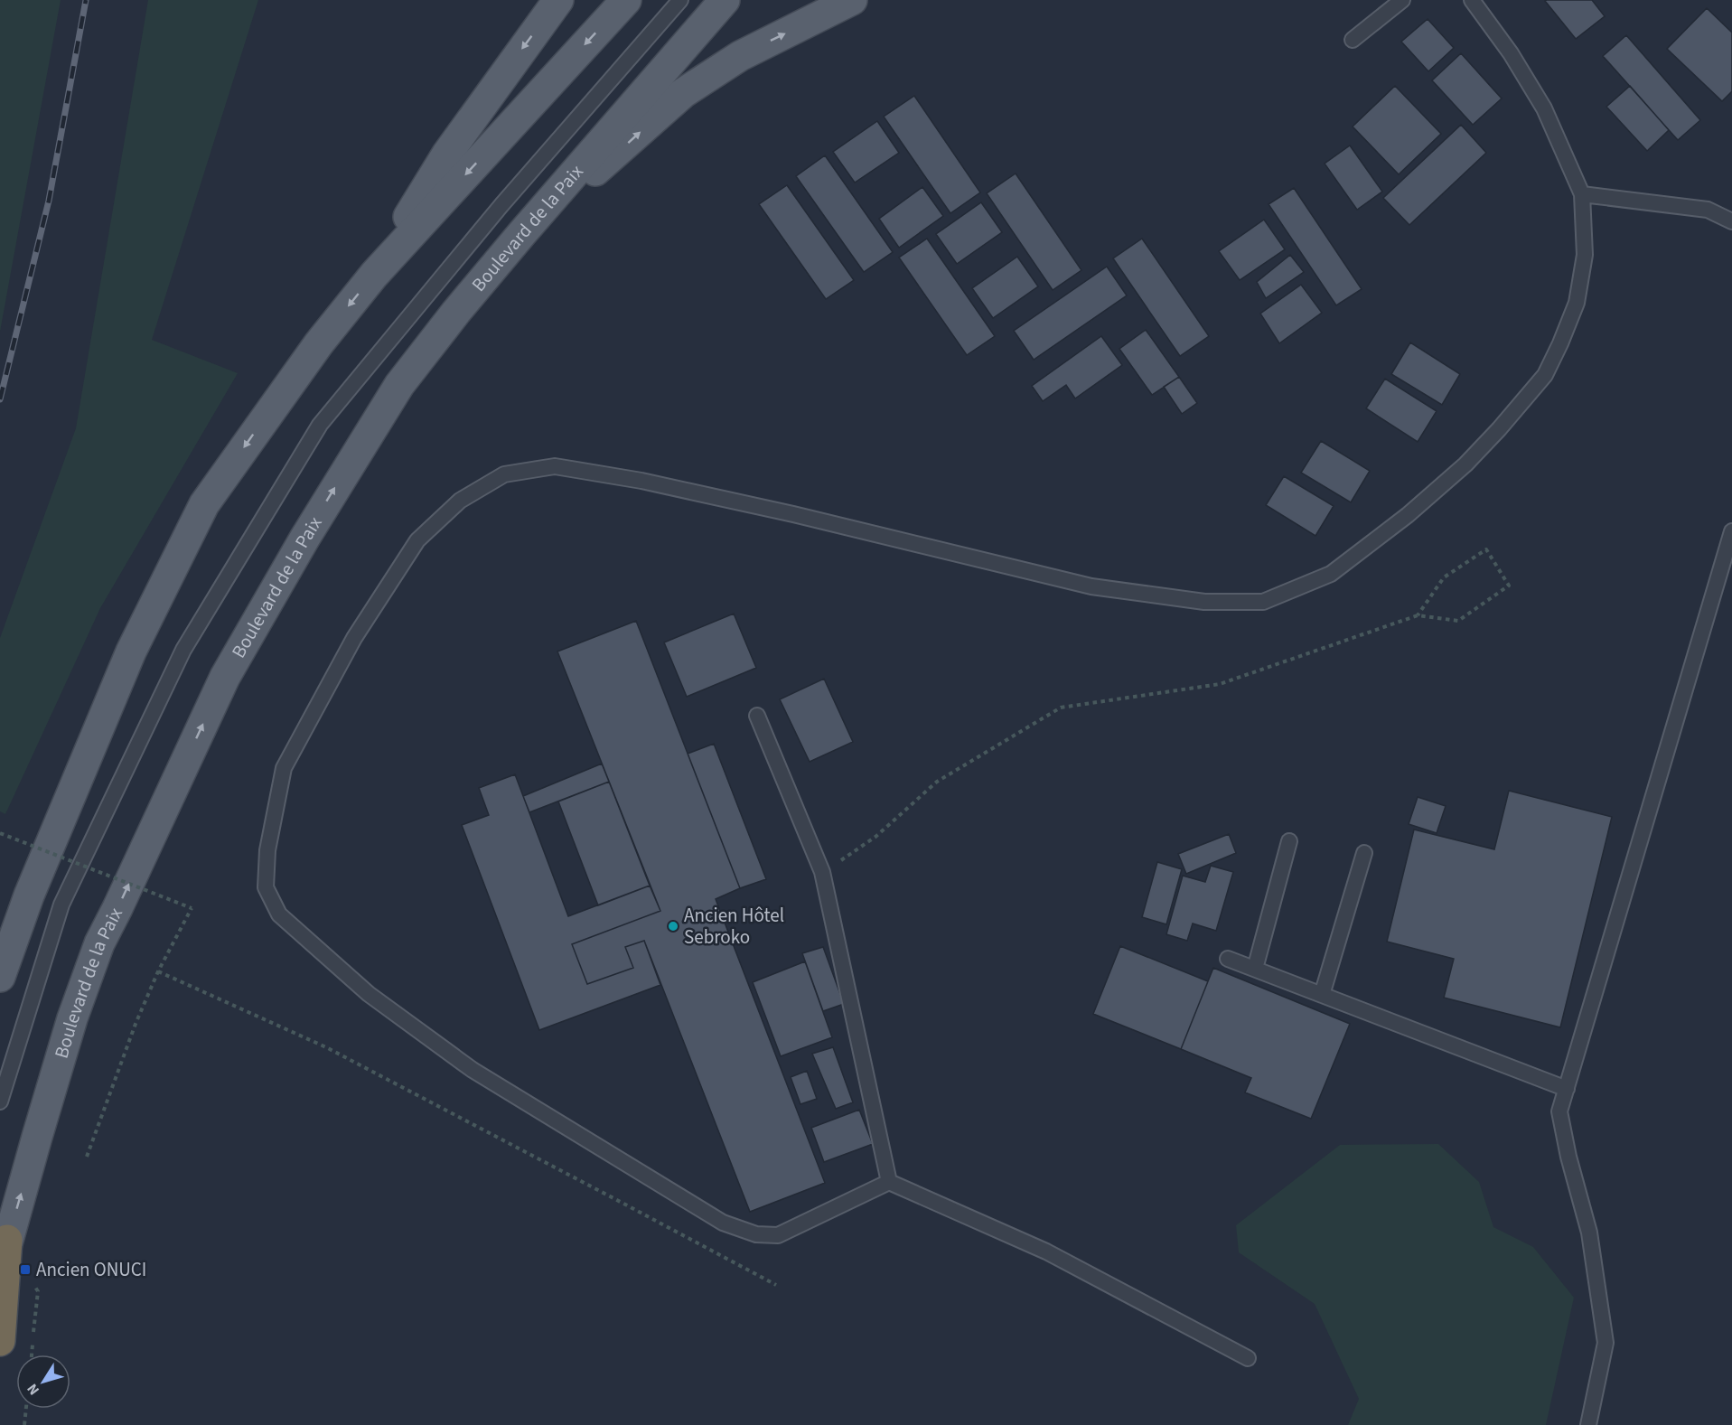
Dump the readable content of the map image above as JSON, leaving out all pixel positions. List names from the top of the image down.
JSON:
{
  "streets": {
    "main road": ["Boulevard de la Paix"]
  },
  "places": {
    "other": ["Ancien Hôtel Sebroko"],
    "transit": ["Ancien ONUCI"]
  },
  "north": "bottom left"
}
